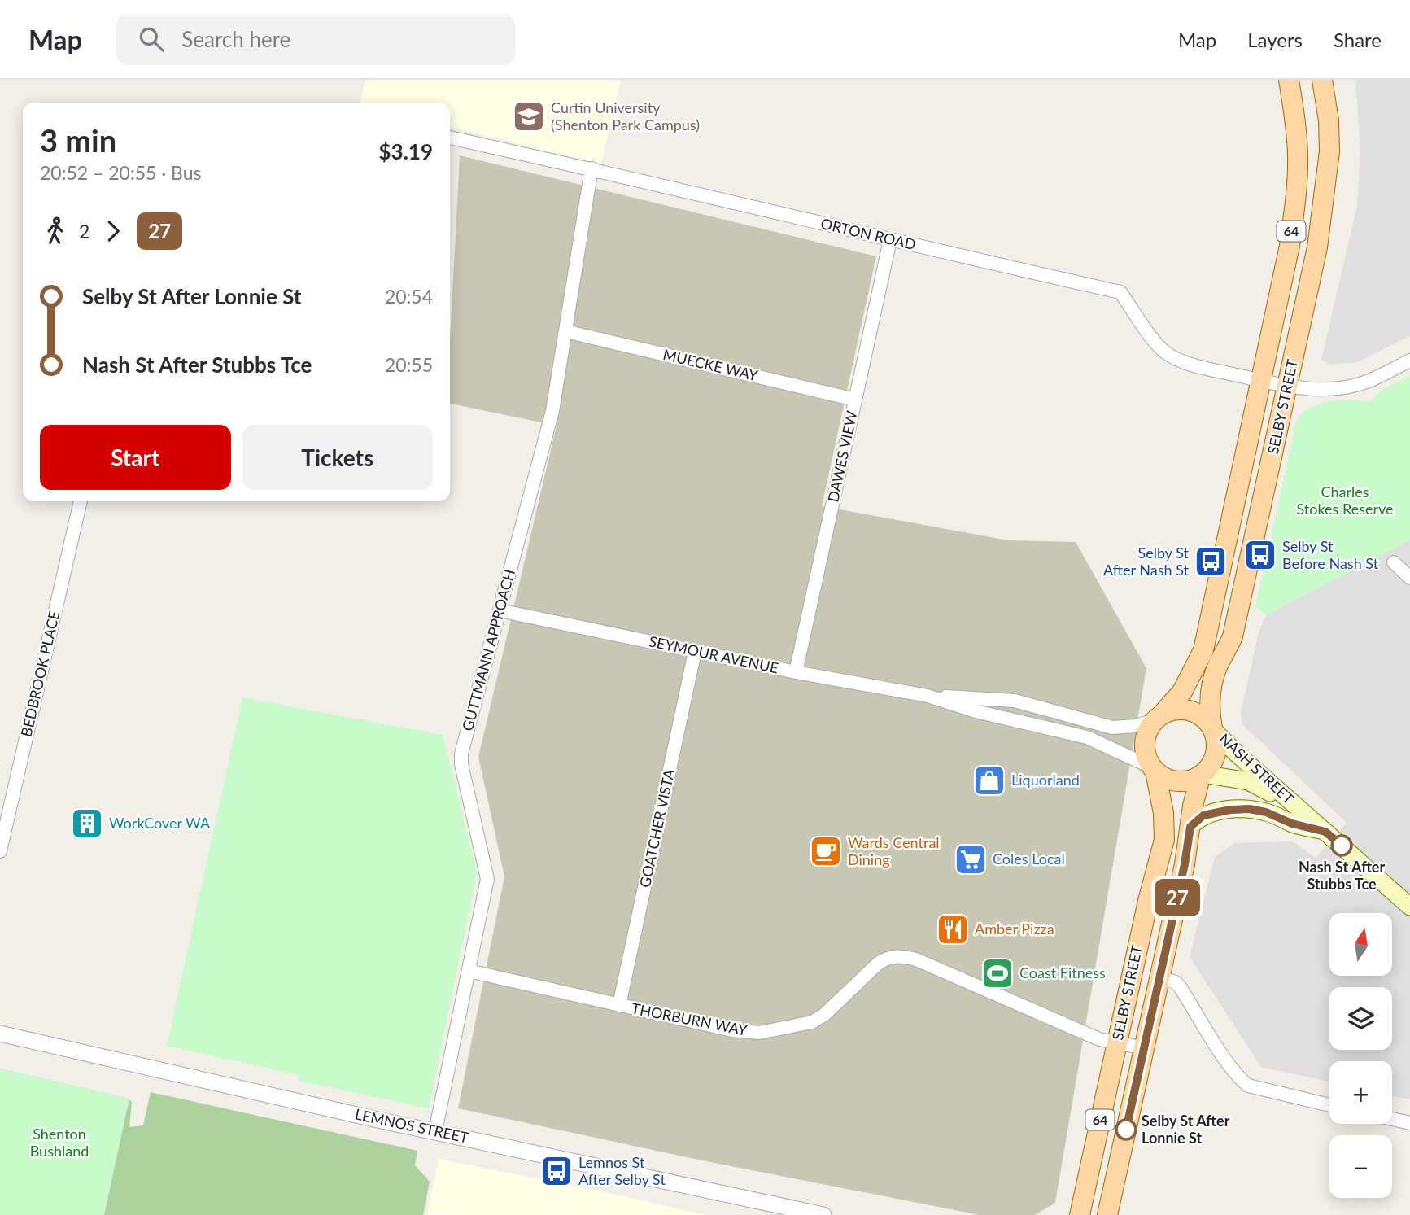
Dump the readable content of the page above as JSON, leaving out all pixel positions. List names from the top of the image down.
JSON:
{
  "streets": {
    "main road": ["64", "SELBY STREET", "NASH STREET"],
    "street": [
      "ORTON ROAD",
      "MUECKE WAY",
      "DAWES VIEW",
      "GUTTMANN APPROACH",
      "SEYMOUR AVENUE",
      "BEDBROOK PLACE",
      "GOATCHER VISTA",
      "THORBURN WAY",
      "LEMNOS STREET"
    ]
  },
  "crossings": [
    ["64", "SELBY STREET"],
    ["64", "SEYMOUR AVENUE"],
    ["64", "NASH STREET"],
    ["ORTON ROAD", "SELBY STREET"],
    ["ORTON ROAD", "DAWES VIEW"],
    ["ORTON ROAD", "GUTTMANN APPROACH"],
    ["MUECKE WAY", "DAWES VIEW"],
    ["MUECKE WAY", "GUTTMANN APPROACH"],
    ["SELBY STREET", "SEYMOUR AVENUE"],
    ["SELBY STREET", "NASH STREET"],
    ["SELBY STREET", "THORBURN WAY"],
    ["DAWES VIEW", "SEYMOUR AVENUE"],
    ["GUTTMANN APPROACH", "SEYMOUR AVENUE"],
    ["GUTTMANN APPROACH", "THORBURN WAY"],
    ["GUTTMANN APPROACH", "LEMNOS STREET"],
    ["SEYMOUR AVENUE", "NASH STREET"],
    ["SEYMOUR AVENUE", "GOATCHER VISTA"],
    ["GOATCHER VISTA", "THORBURN WAY"]
  ],
  "parks": ["Charles Stokes Reserve", "Shenton Bushland"],
  "places": {
    "school or university": ["Curtin University (Shenton Park Campus)"],
    "bus stop": ["Selby St Before Nash St", "Selby St After Nash St", "Lemnos St After Selby St"],
    "shop": ["Liquorland"],
    "building": ["WorkCover WA"],
    "other": ["Nash St After Stubbs Tce", "Selby St After Lonnie St"],
    "cafe": ["Wards Central Dining"],
    "supermarket": ["Coles Local"],
    "restaurant": ["Amber Pizza"],
    "sports": ["Coast Fitness"]
  },
  "lines": ["bus line 27"],
  "north": "top",
  "page": {
    "header": "Map",
    "search": "Search here",
    "nav": ["Map", "Layers", "Share"],
    "on_map": "27",
    "heading": ["3 min", "20:52 – 20:55 · Bus", "$3.19"],
    "legs": ["2", "27"],
    "list": [
      {
        "name": "Selby St After Lonnie St",
        "value": "20:54"
      },
      {
        "name": "Nash St After Stubbs Tce",
        "value": "20:55"
      }
    ],
    "buttons": ["Start", "Tickets"],
    "map_buttons": ["+", "−"]
  }
}
